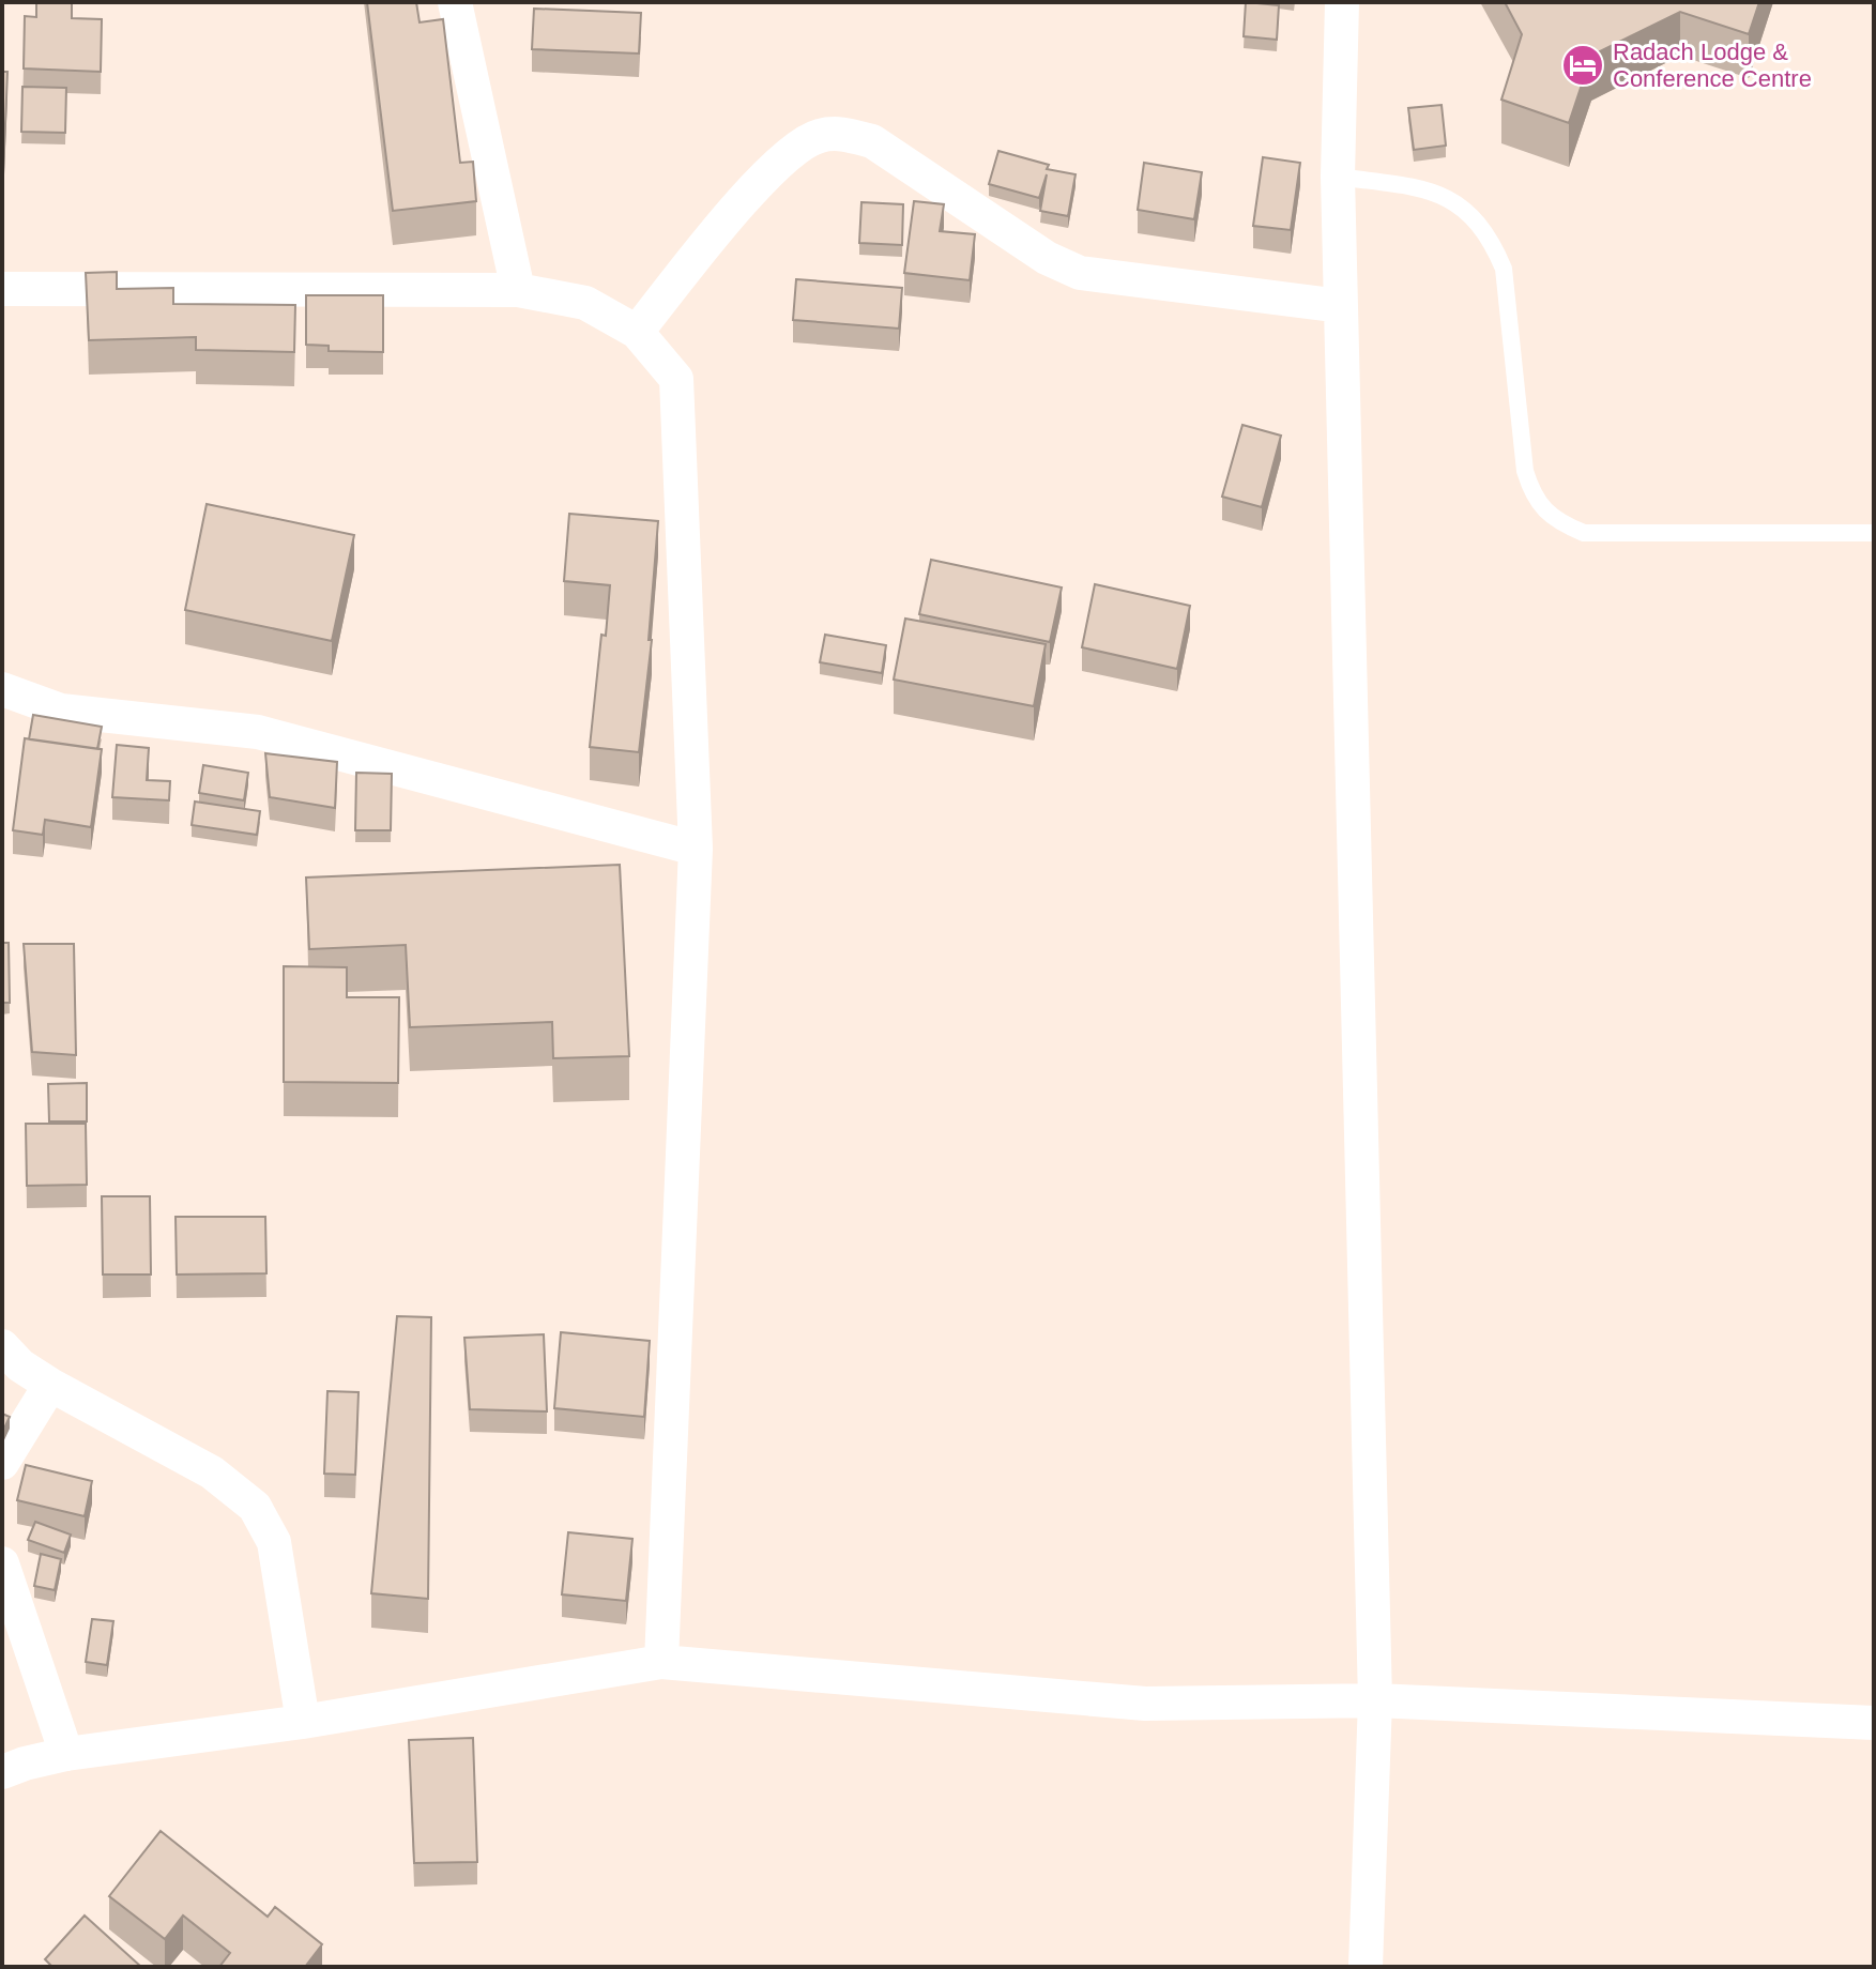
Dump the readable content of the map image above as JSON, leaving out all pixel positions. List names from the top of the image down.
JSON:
{
  "places": {
    "hotel": ["Radach Lodge & Conference Centre"]
  }
}
